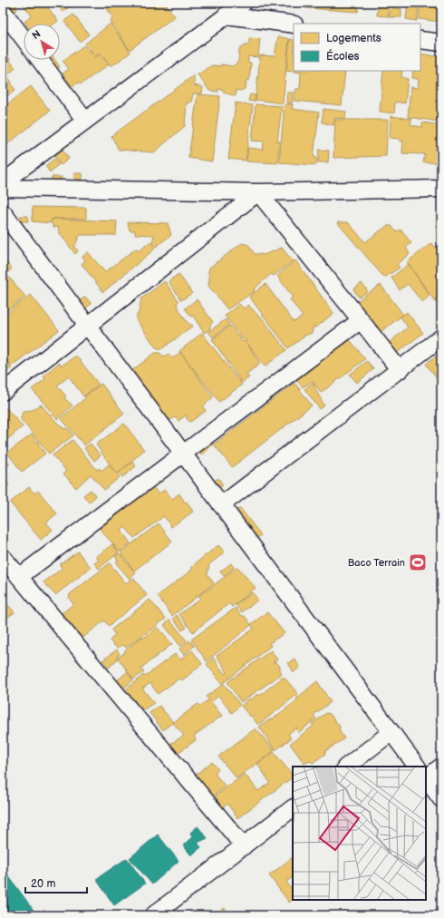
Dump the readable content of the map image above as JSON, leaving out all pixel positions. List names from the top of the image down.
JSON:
{
  "places": {
    "sports": ["Baco Terrain"]
  },
  "legend": ["Logements", "Écoles"],
  "scale_bar": "20 m",
  "north": "top left"
}
